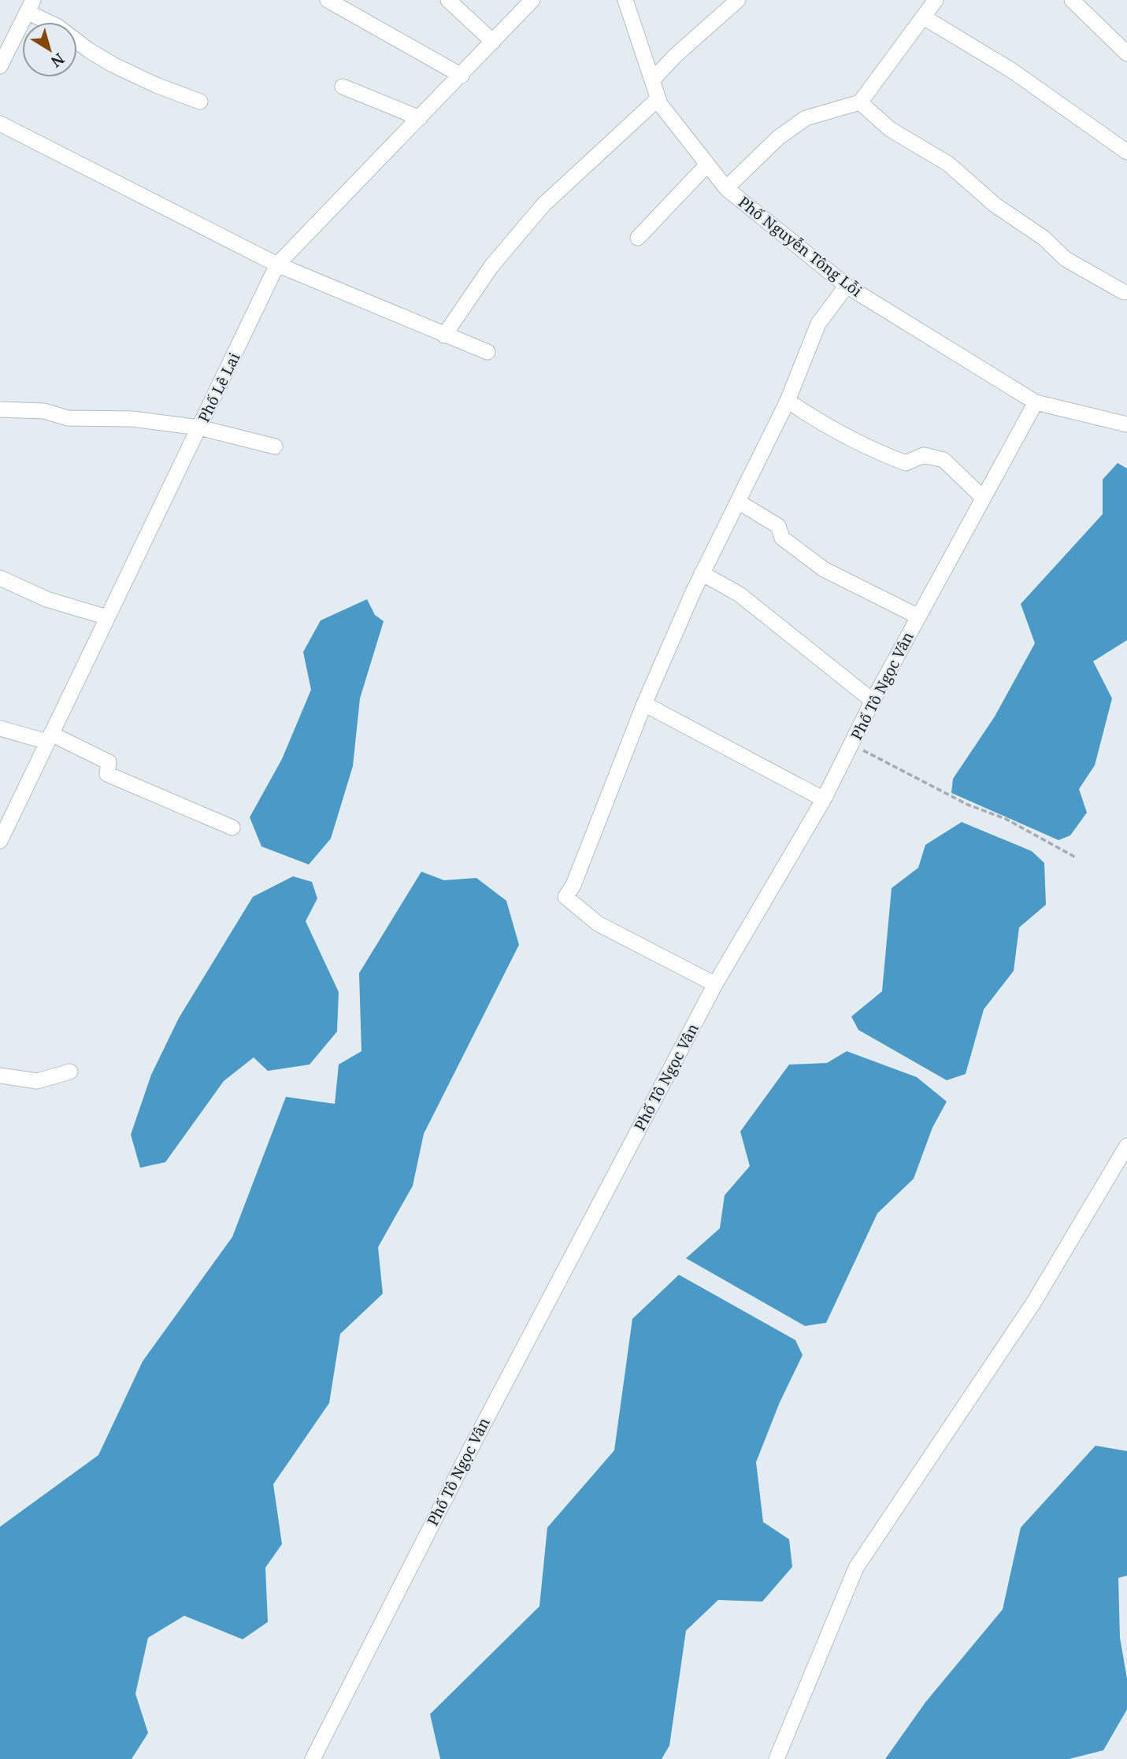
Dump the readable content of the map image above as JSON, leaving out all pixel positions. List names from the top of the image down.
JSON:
{
  "streets": {
    "street": ["Phố Nguyễn Tông Lỗi", "Phố Lê Lai", "Phố Tô Ngọc Vân"]
  },
  "crossings": [
    ["Phố Nguyễn Tông Lỗi", "Phố Tô Ngọc Vân"]
  ],
  "north": "bottom right"
}
